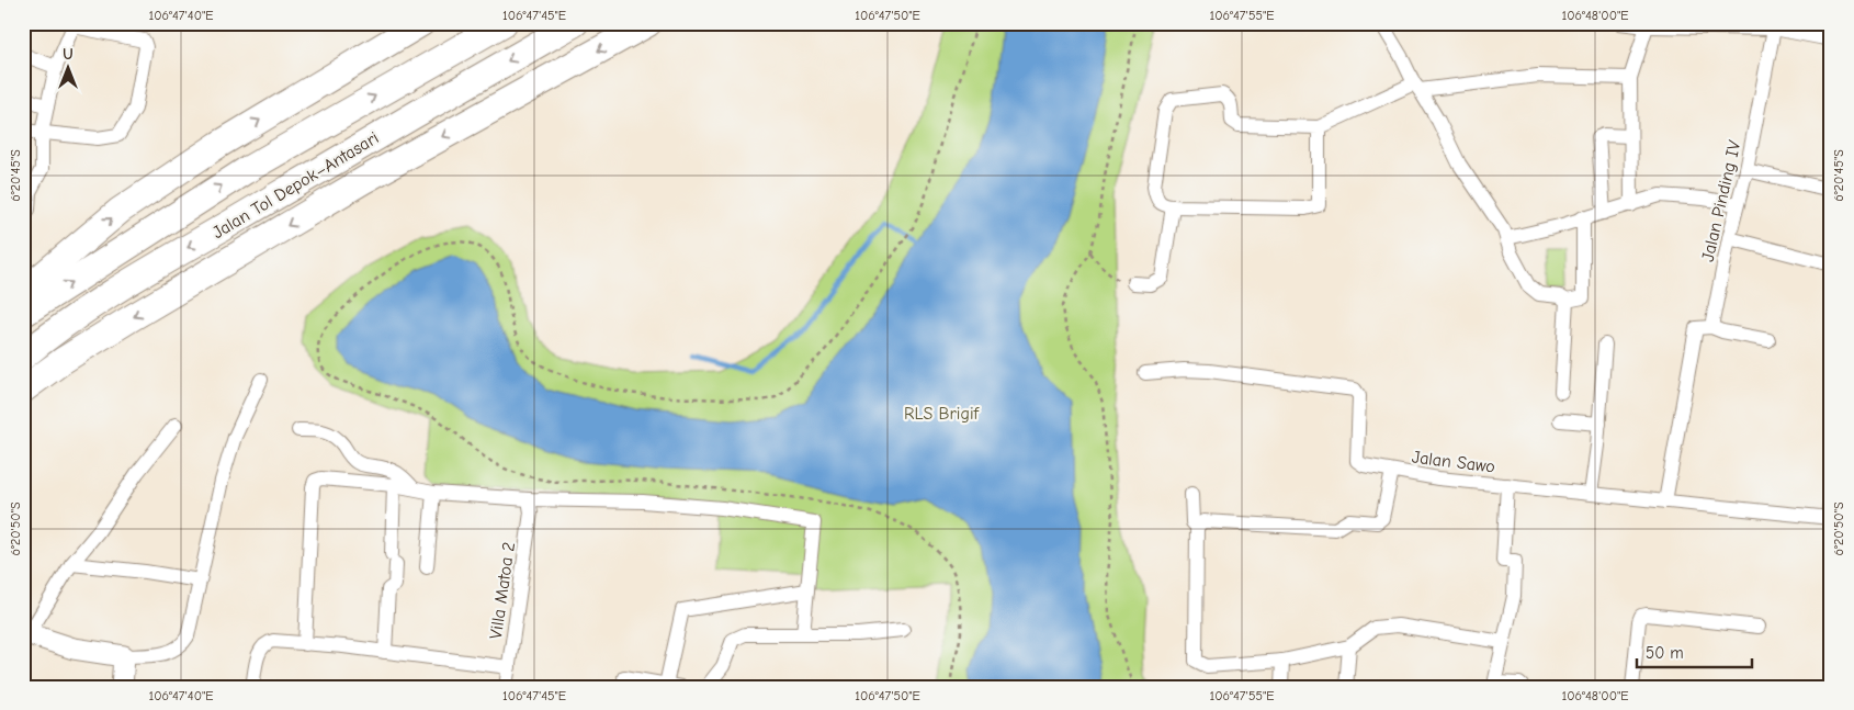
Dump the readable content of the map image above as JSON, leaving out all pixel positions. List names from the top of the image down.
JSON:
{
  "streets": {
    "highway": ["Jalan Tol Depok–Antasari"],
    "street": ["Jalan Pinding IV", "Jalan Sawo", "Villa Matoa 2"]
  },
  "parks": ["RLS Brigif"],
  "scale_bar": "50 m",
  "north": "top",
  "coordinates": [
    "106°47'40\"E",
    "106°47'45\"E",
    "106°47'50\"E",
    "106°47'55\"E",
    "106°48'00\"E",
    "6°20'45\"S",
    "6°20'50\"S"
  ]
}
